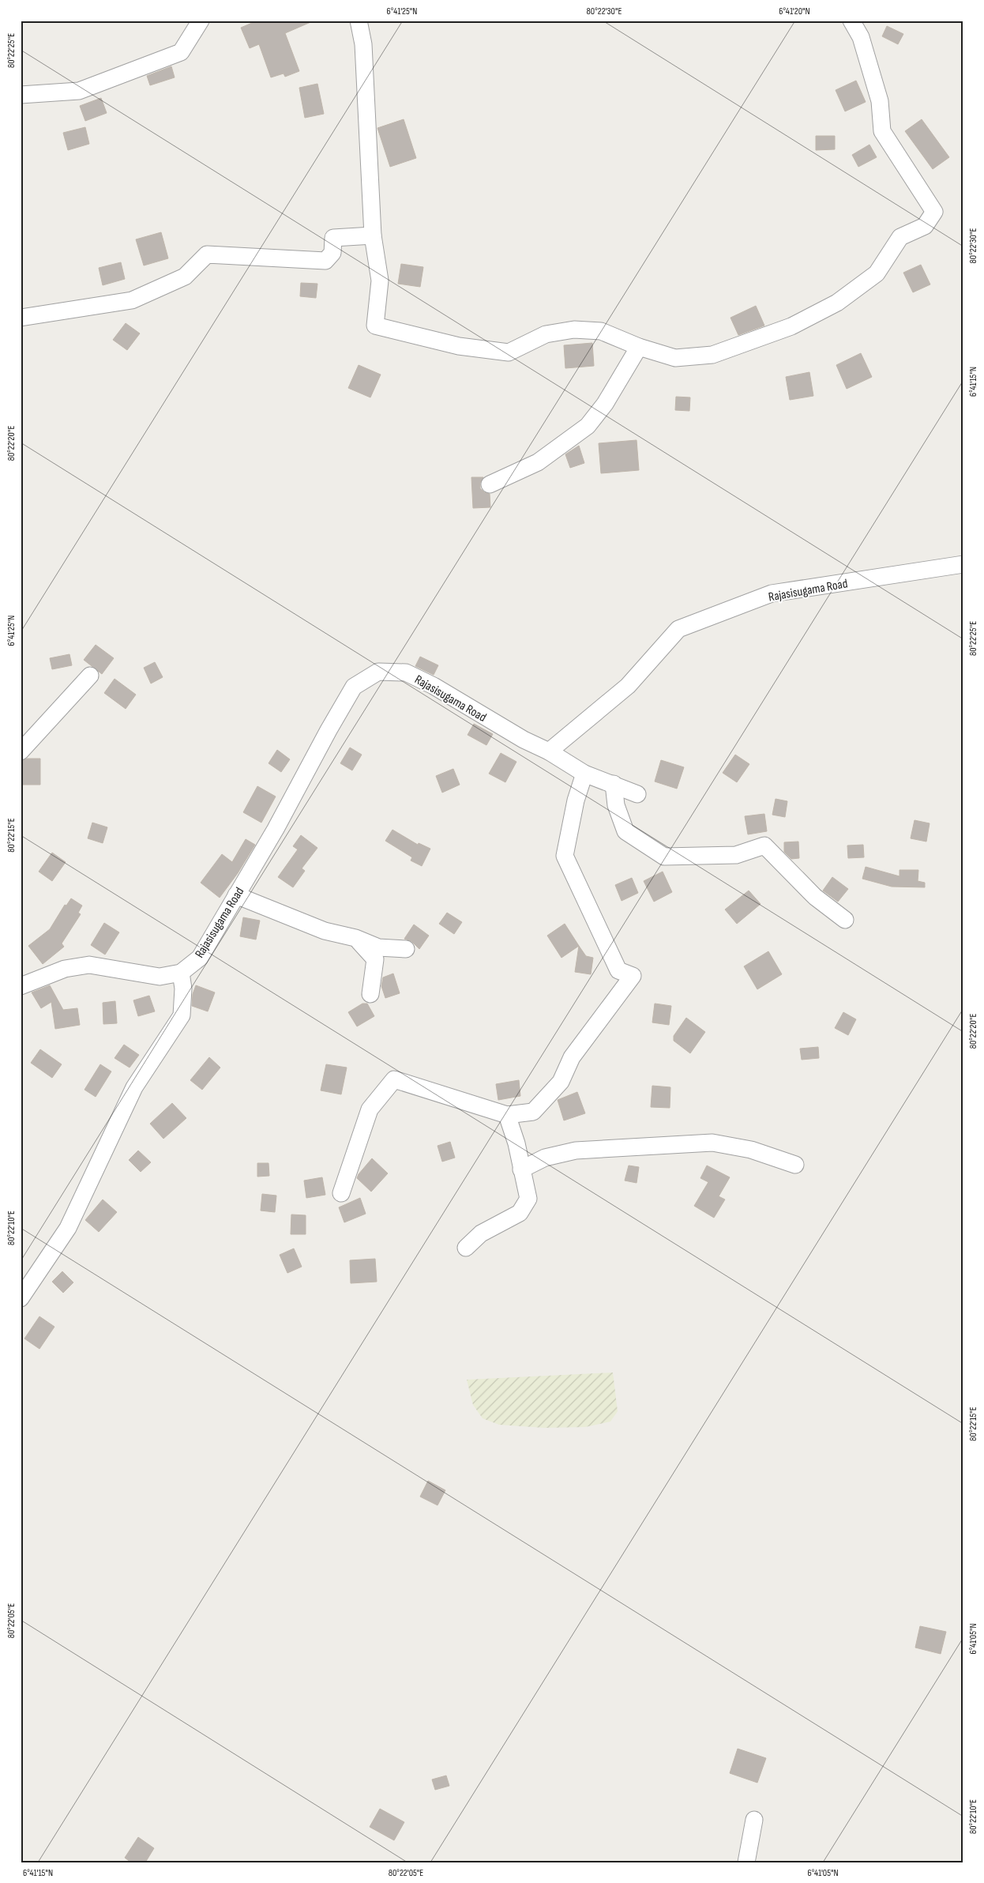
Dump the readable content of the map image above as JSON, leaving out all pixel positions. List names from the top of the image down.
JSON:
{
  "streets": {
    "street": ["Rajasisugama Road"]
  },
  "coordinates": [
    "6°41'25\"N",
    "80°22'30\"E",
    "6°41'20\"N",
    "80°22'25\"E",
    "6°41'15\"N",
    "80°22'20\"E",
    "80°22'15\"E",
    "80°22'10\"E",
    "80°22'05\"E",
    "6°41'05\"N"
  ]
}
